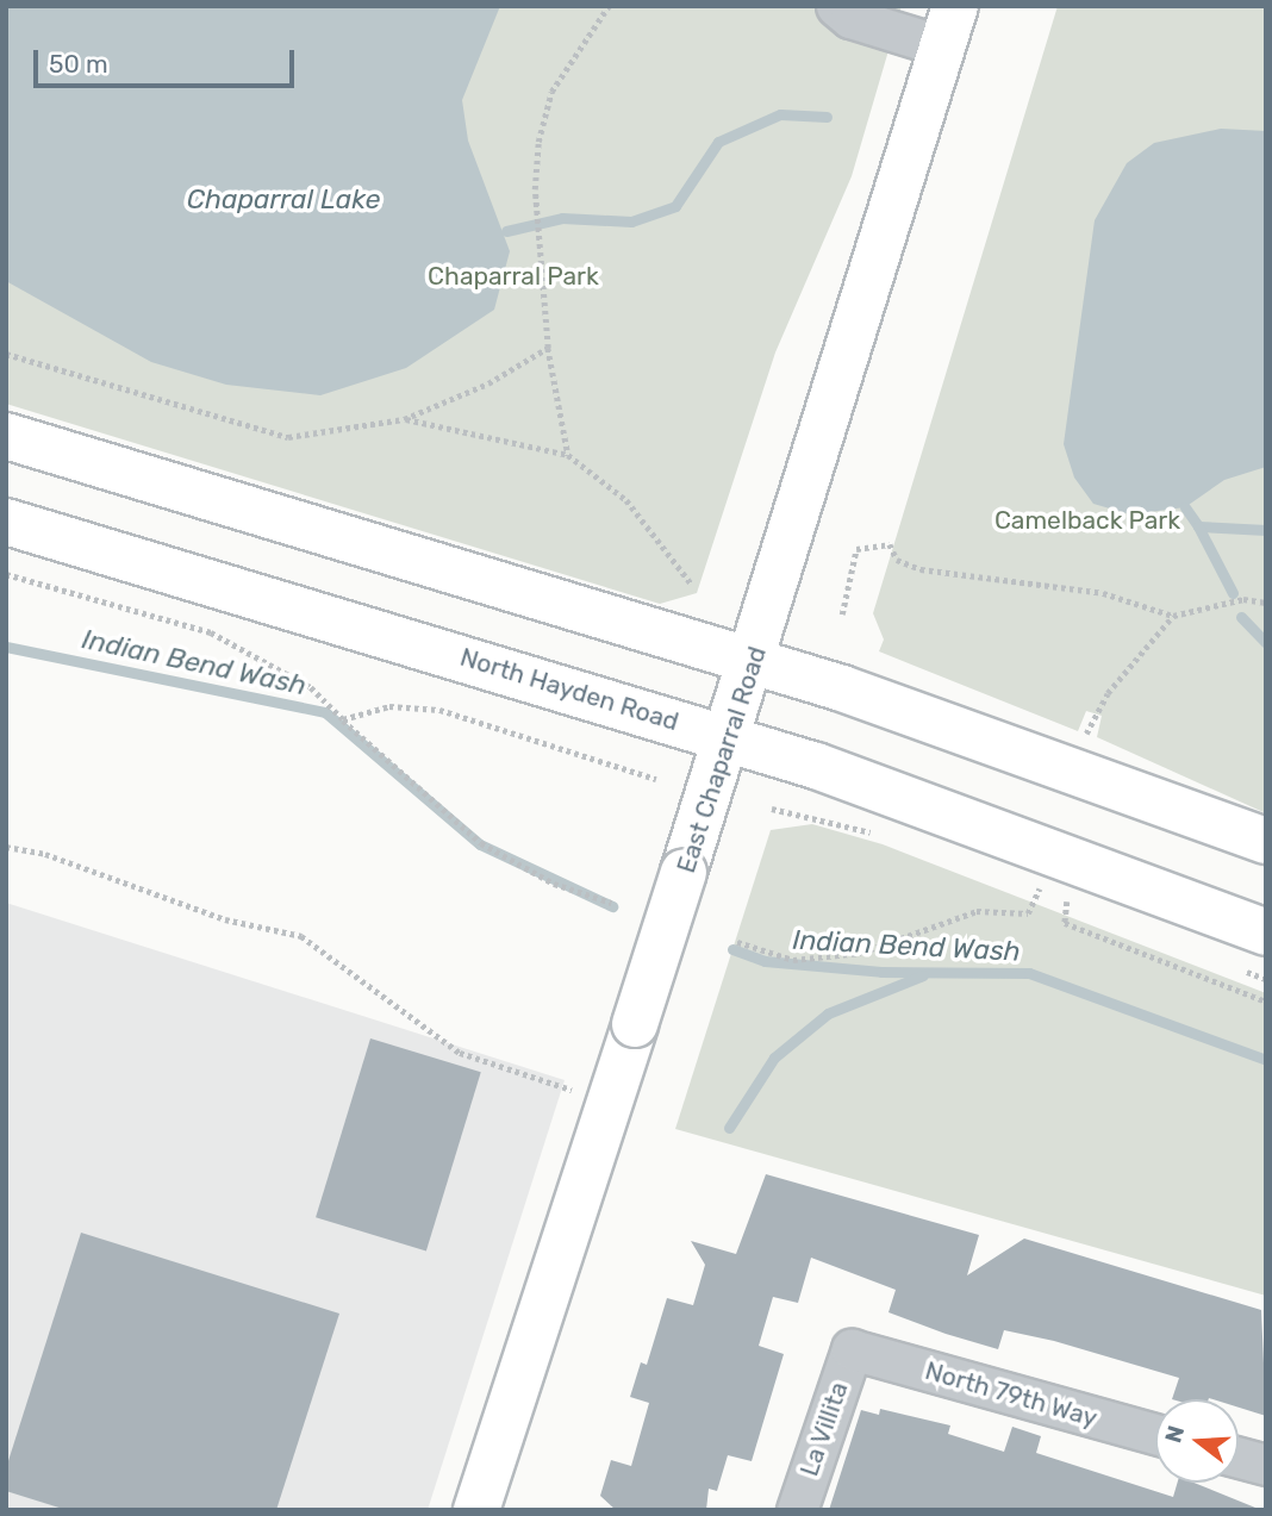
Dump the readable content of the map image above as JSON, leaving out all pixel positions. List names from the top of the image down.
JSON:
{
  "streets": {
    "main road": ["North Hayden Road", "East Chaparral Road"],
    "street": ["North 79th Way", "La Villita"]
  },
  "crossings": [
    ["North Hayden Road", "East Chaparral Road"],
    ["North 79th Way", "La Villita"]
  ],
  "water": ["Chaparral Lake", "Indian Bend Wash"],
  "parks": ["Chaparral Park", "Camelback Park"],
  "scale_bar": "50 m",
  "north": "left"
}
